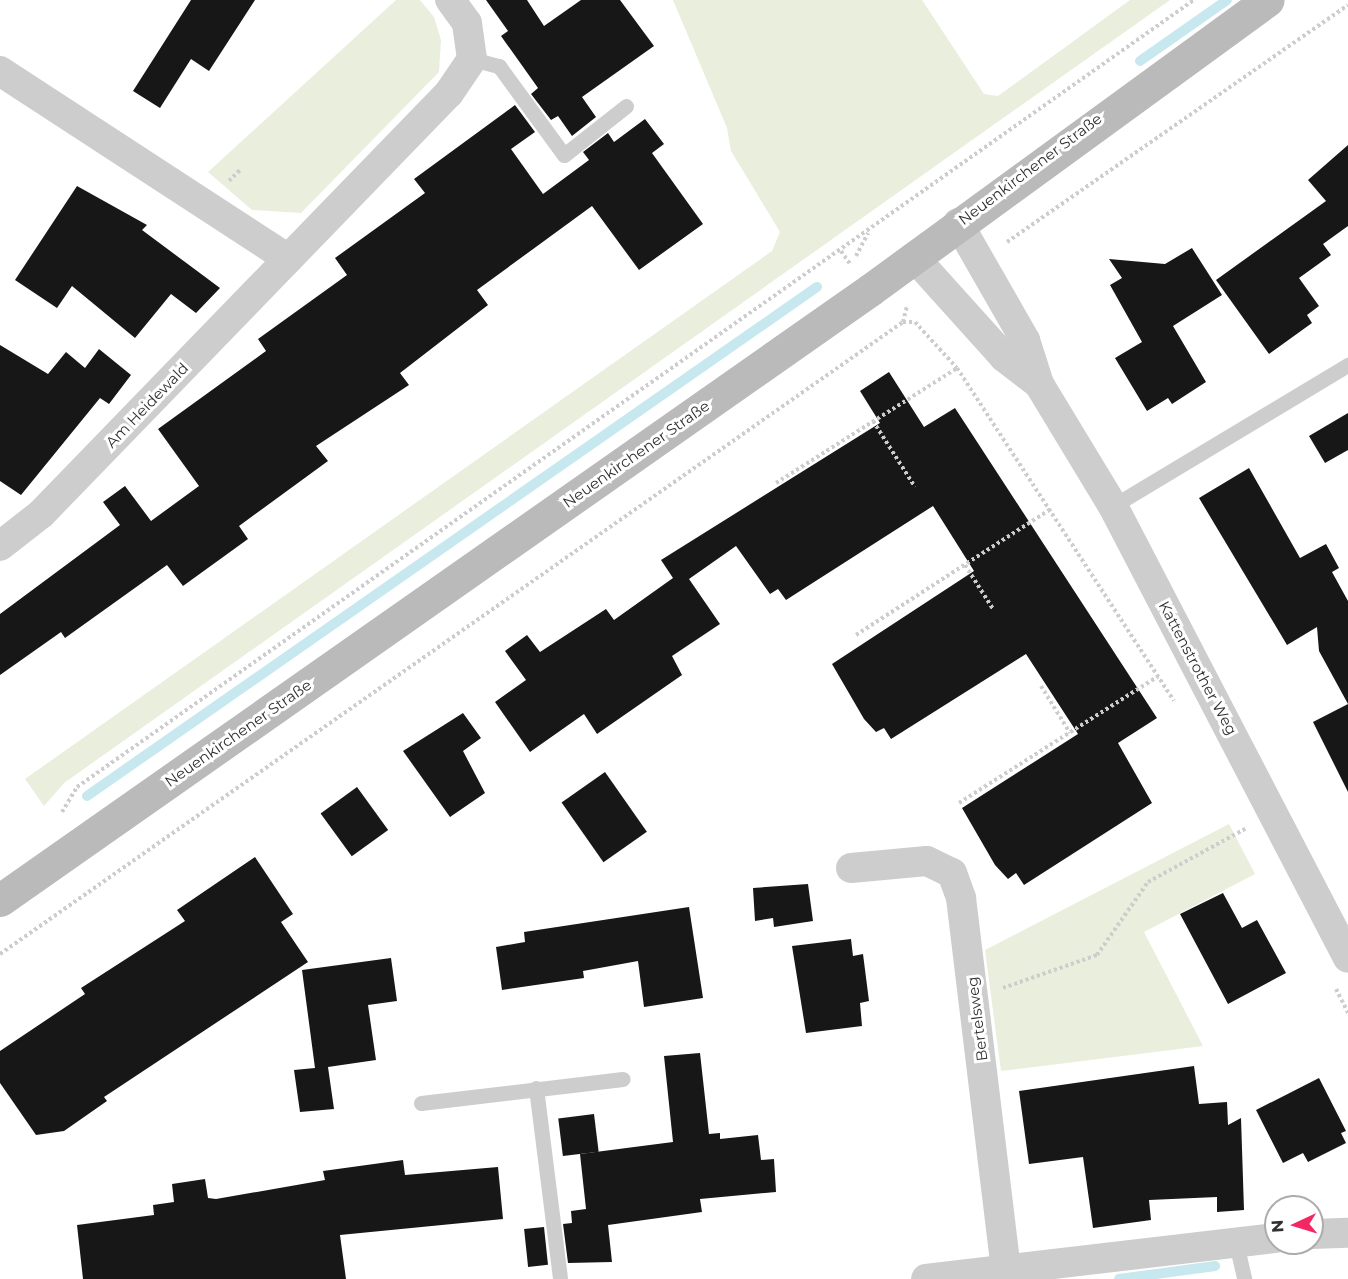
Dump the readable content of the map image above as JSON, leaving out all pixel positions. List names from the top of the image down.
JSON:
{
  "streets": {
    "main road": ["Neuenkirchener Straße"],
    "street": ["Am Heidewald", "Kattenstrother Weg", "Bertelsweg"]
  },
  "crossings": [
    ["Neuenkirchener Straße", "Kattenstrother Weg"]
  ],
  "north": "left"
}
